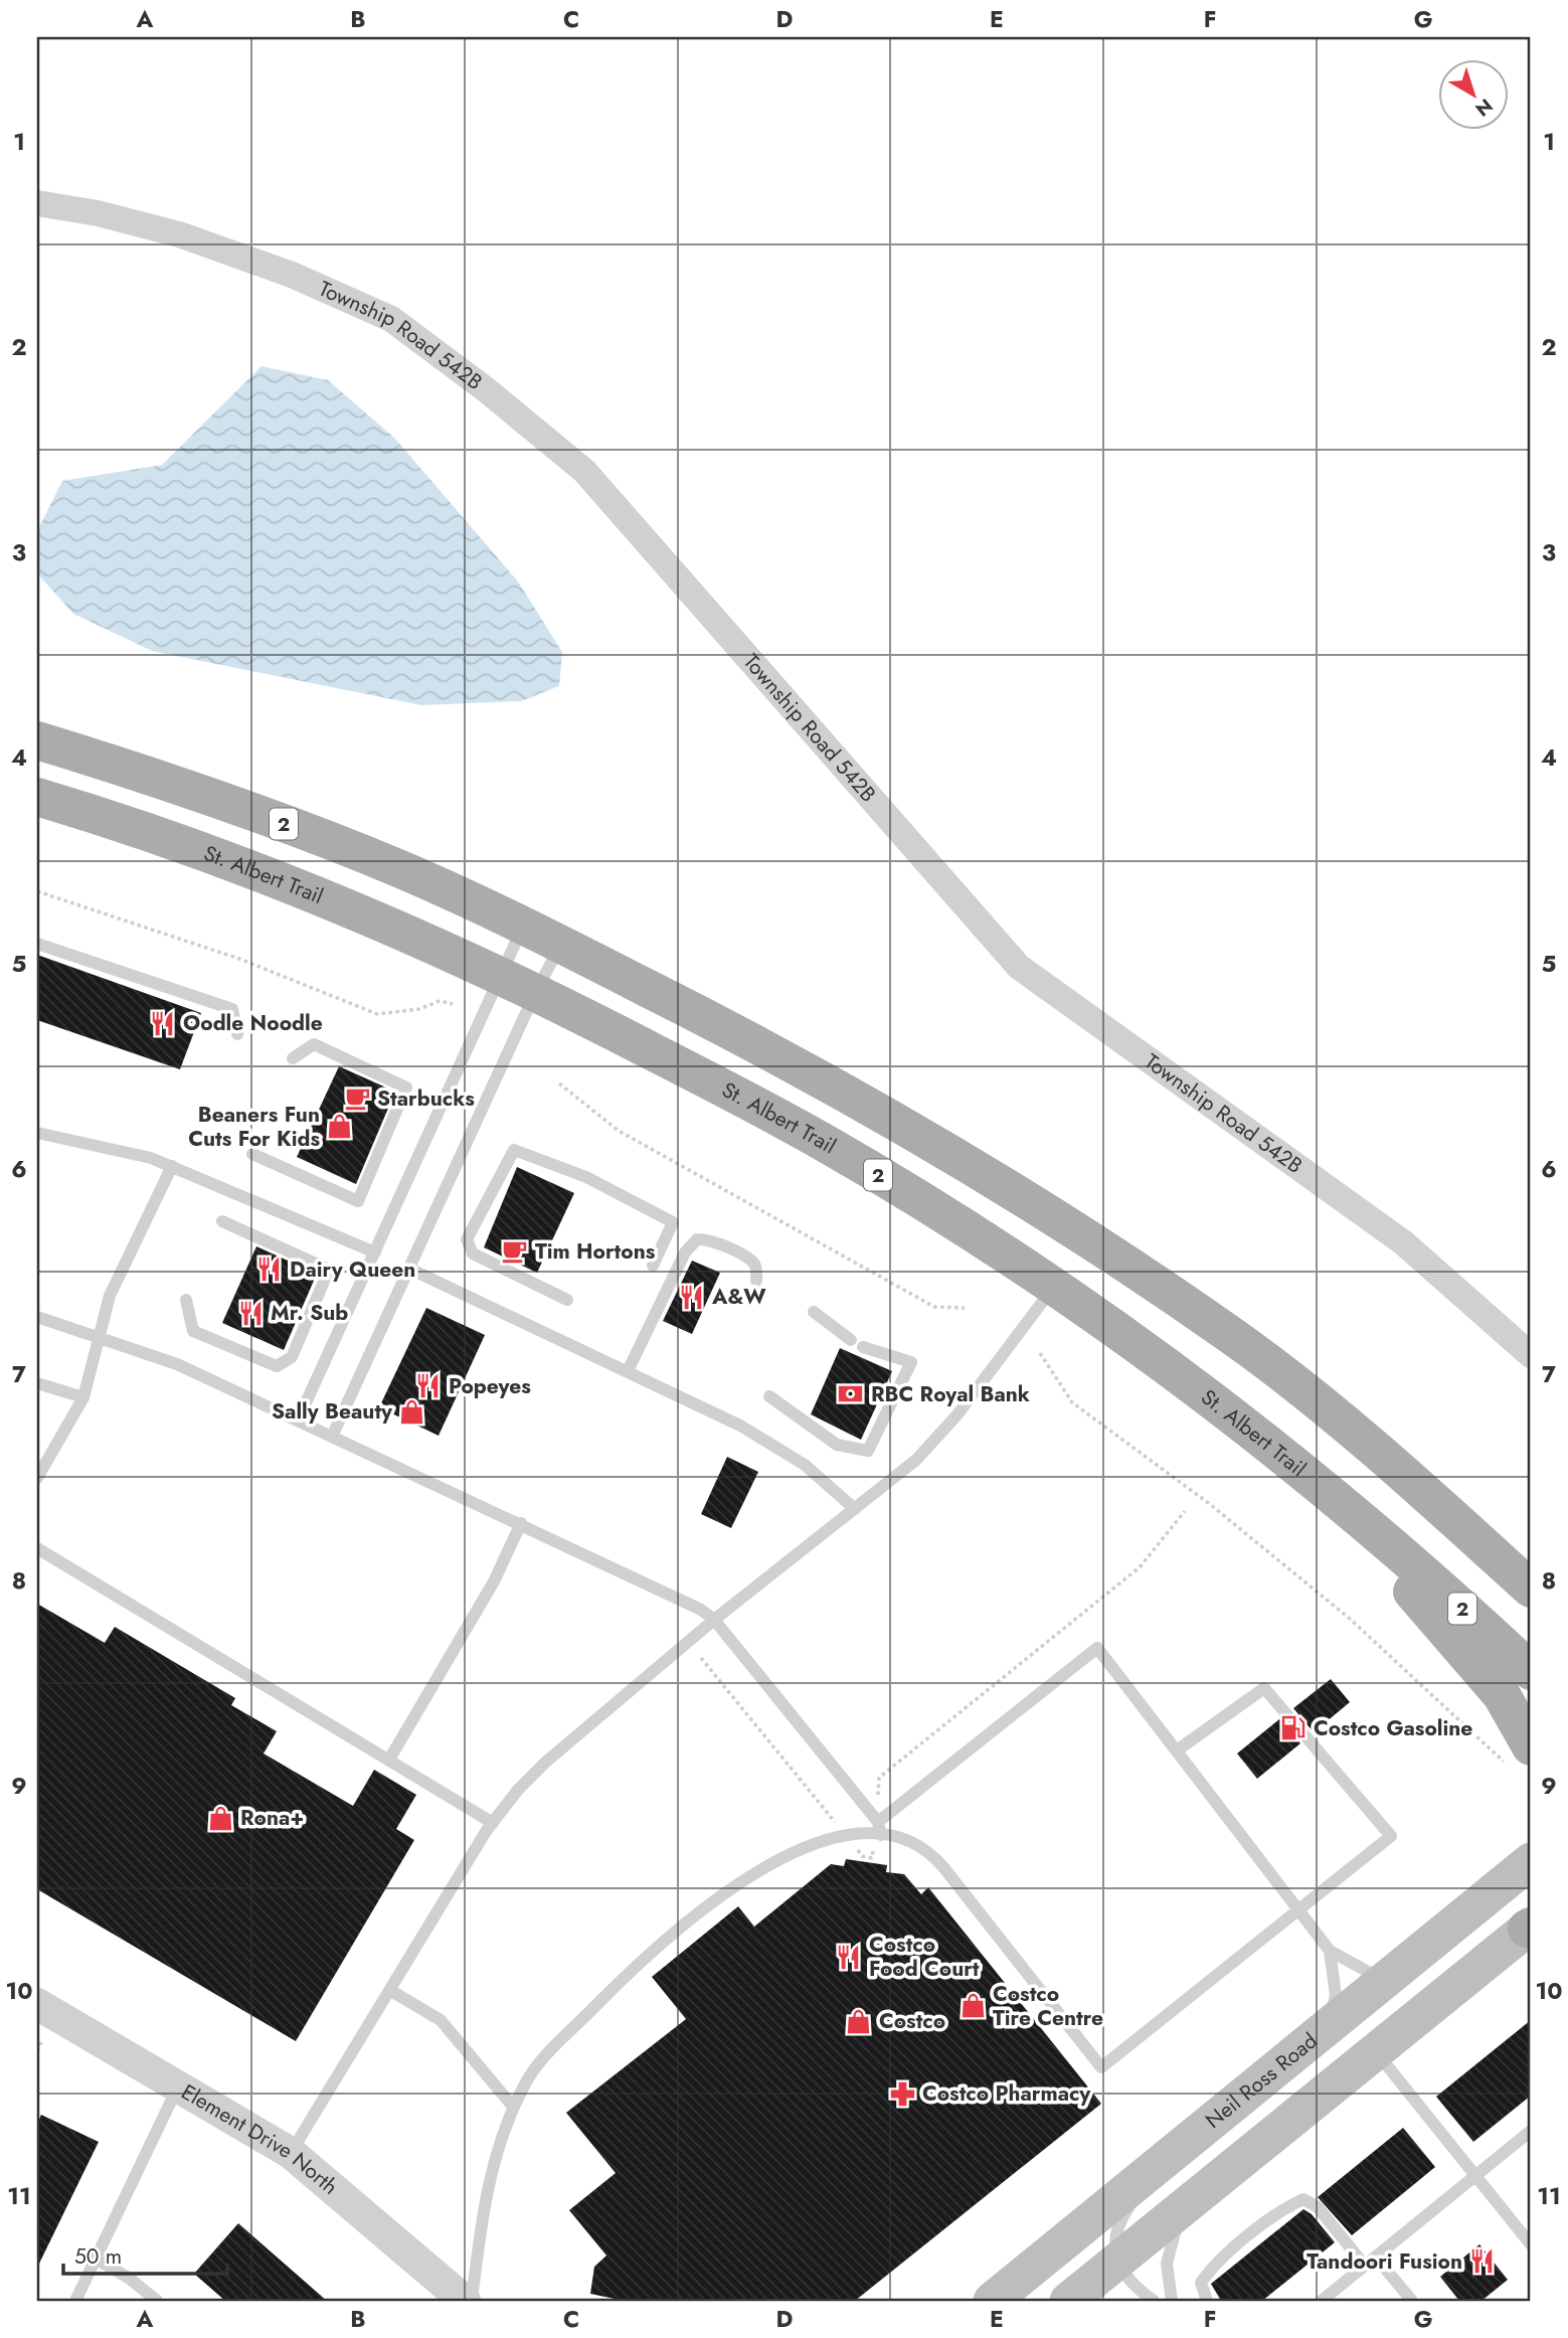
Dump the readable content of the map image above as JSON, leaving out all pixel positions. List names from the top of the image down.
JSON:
{
  "streets": {
    "main road": ["2", "St. Albert Trail", "Neil Ross Road"],
    "street": ["Township Road 542B", "Element Drive North"]
  },
  "places": {
    "restaurant": [
      "Oodle Noodle",
      "Dairy Queen",
      "A&W",
      "Mr. Sub",
      "Popeyes",
      "Costco Food Court",
      "Tandoori Fusion"
    ],
    "cafe": ["Starbucks", "Tim Hortons"],
    "shop": [
      "Beaners Fun Cuts For Kids",
      "Sally Beauty",
      "Rona+",
      "Costco Tire Centre",
      "Costco"
    ],
    "bank": ["RBC Royal Bank"],
    "fuel station": ["Costco Gasoline"],
    "pharmacy": ["Costco Pharmacy"]
  },
  "scale_bar": "50 m",
  "north": "bottom right",
  "grid": {
    "columns": [
      "A",
      "B",
      "C",
      "D",
      "E",
      "F",
      "G"
    ],
    "rows": [
      "1",
      "2",
      "3",
      "4",
      "5",
      "6",
      "7",
      "8",
      "9",
      "10",
      "11"
    ]
  }
}
